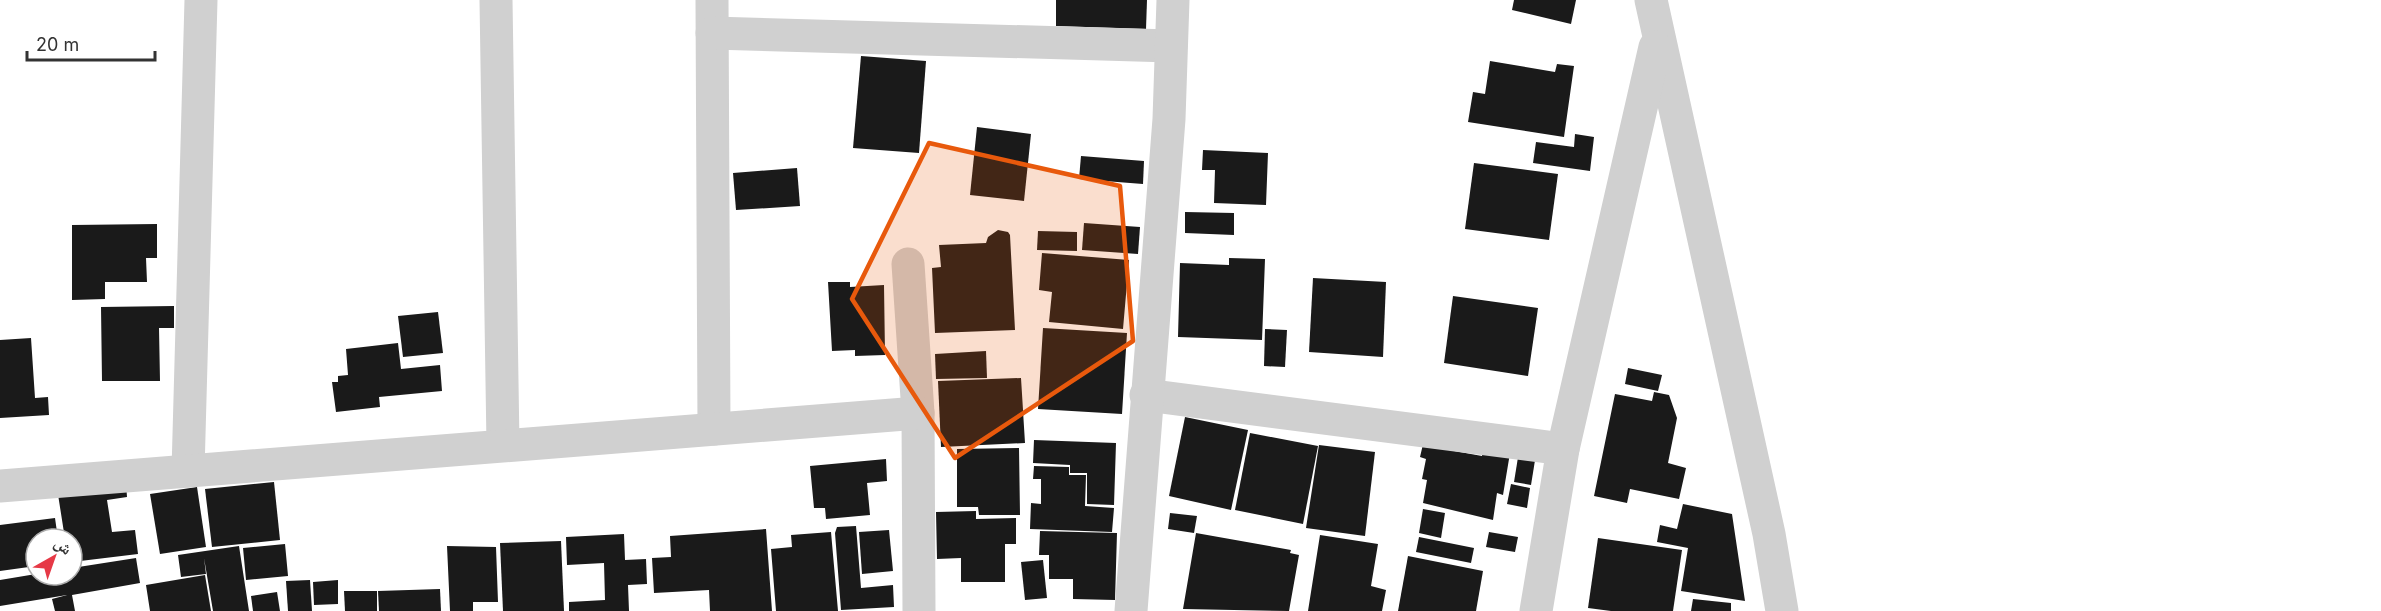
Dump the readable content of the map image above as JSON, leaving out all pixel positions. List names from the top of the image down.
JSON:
{
  "scale_bar": "20 m",
  "north": "top right"
}
